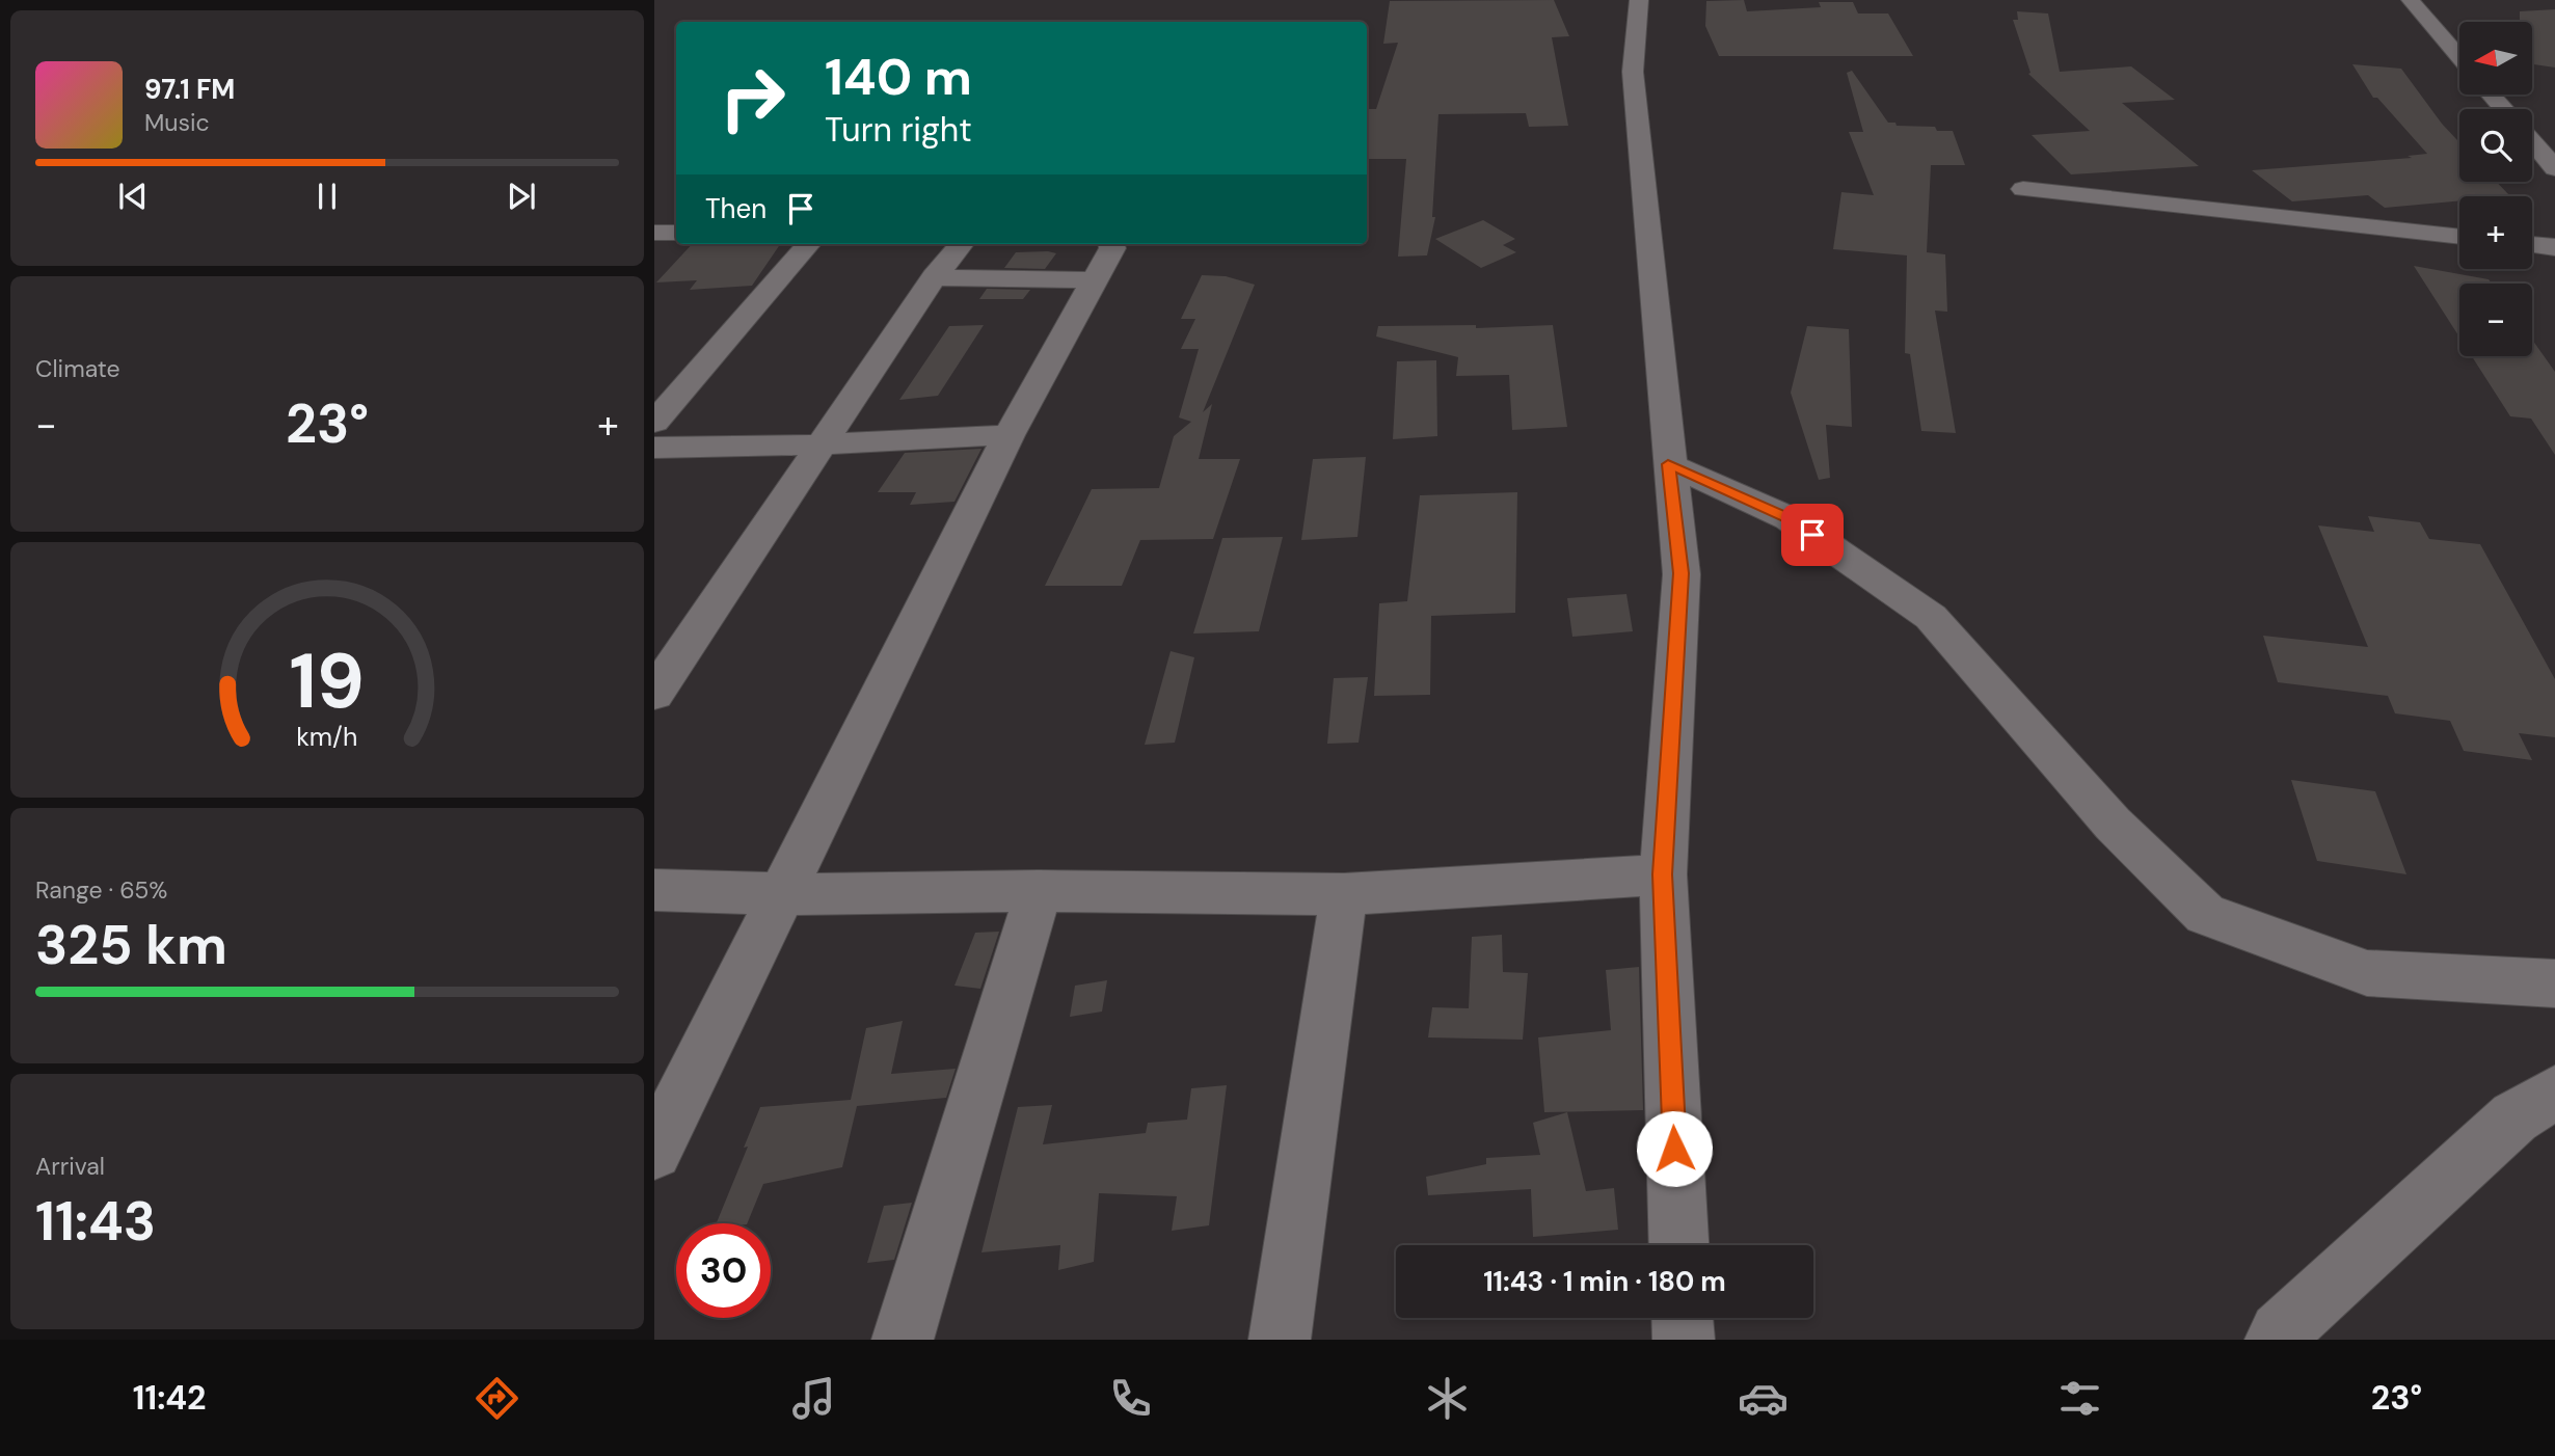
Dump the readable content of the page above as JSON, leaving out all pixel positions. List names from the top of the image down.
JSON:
{
  "north": "left",
  "page": {
    "map_buttons": ["+", "−"],
    "turn": ["140 m", "Turn right"],
    "song": ["97.1 FM", "Music"],
    "then": "Then",
    "tile": [
      "Climate",
      ["Range · 65%", "325 km"],
      ["Arrival", "11:43"]
    ],
    "heat": ["−", "23°", "+"],
    "limit": "30",
    "trip": "11:43 · 1 min · 180 m",
    "tabs": ["11:42", "23°"],
    "gauge": ["19", "km/h"]
  }
}
